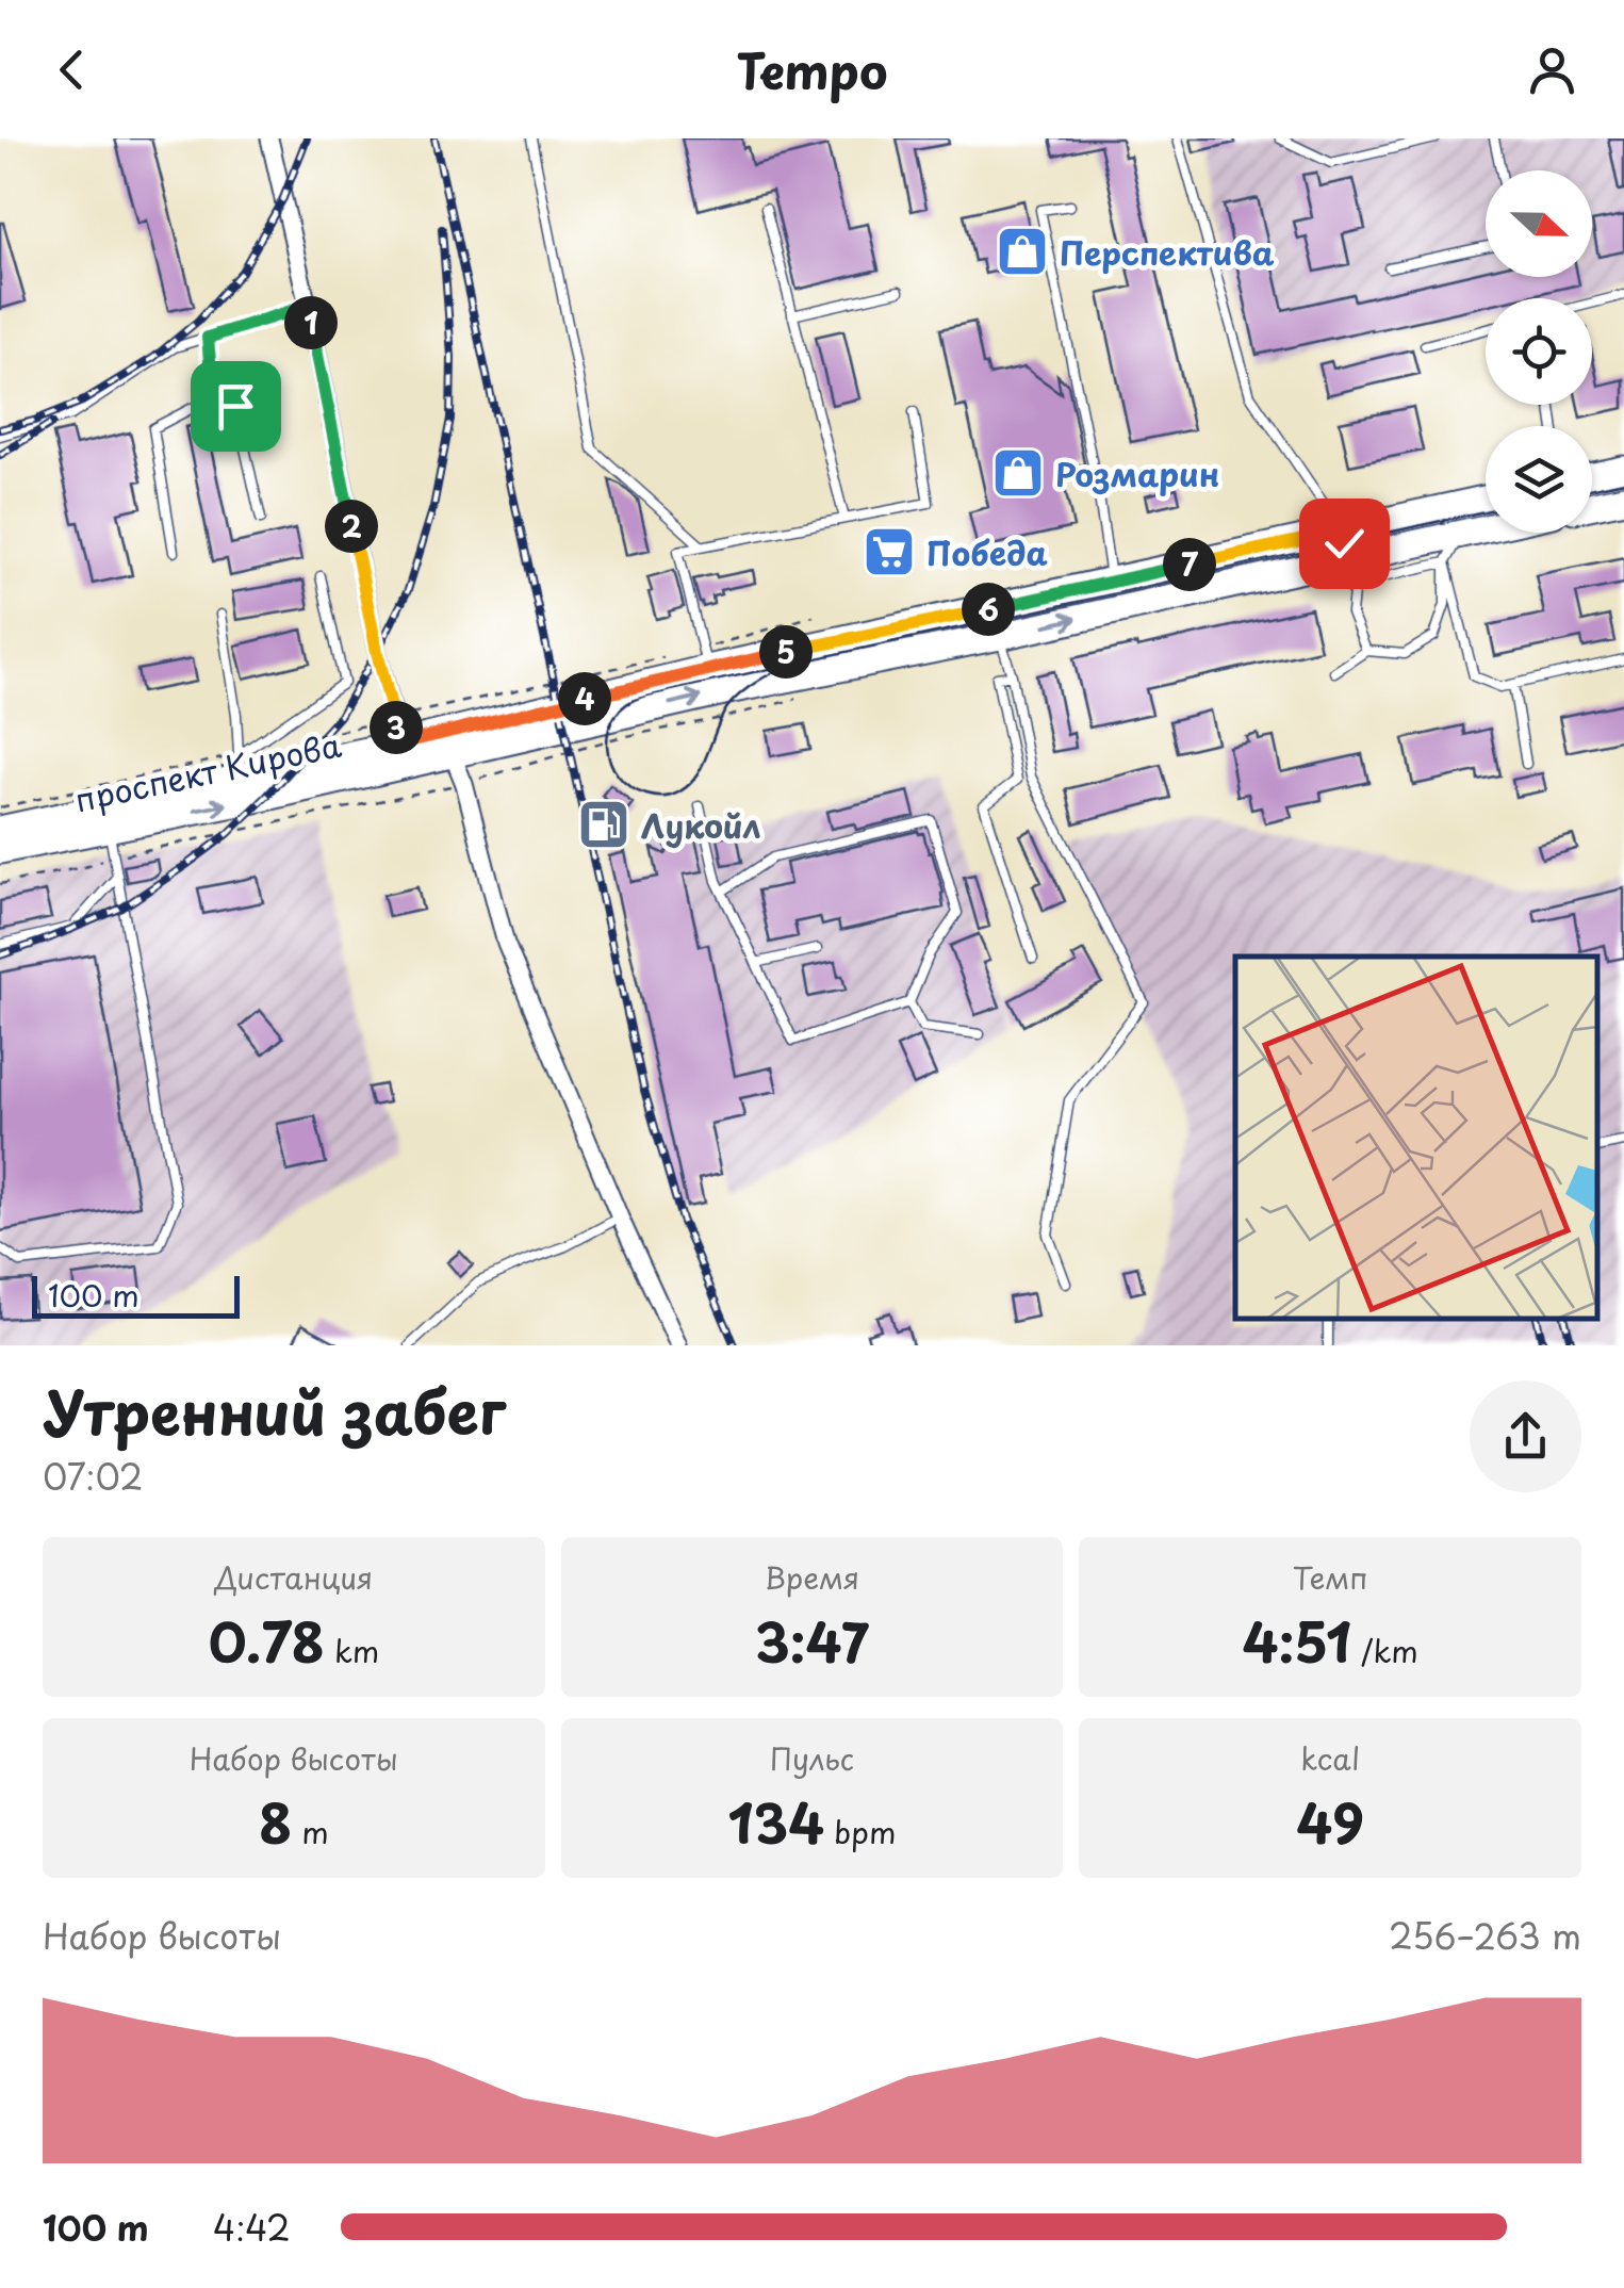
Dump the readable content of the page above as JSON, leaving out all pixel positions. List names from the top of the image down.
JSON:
{
  "streets": {
    "main road": ["проспект Кирова"]
  },
  "places": {
    "shop": ["Перспектива", "Розмарин"],
    "supermarket": ["Победа"],
    "fuel station": ["Лукойл"]
  },
  "scale_bar": "100 m",
  "north": "right",
  "page": {
    "header": "Tempo",
    "pins": [
      "1",
      "2",
      "7",
      "6",
      "5",
      "4",
      "3"
    ],
    "scale": "100 m",
    "heading": ["Утренний забег", "07:02"],
    "stats": [
      ["Дистанция", "0.78 km"],
      ["Время", "3:47"],
      ["Темп", "4:51 /km"],
      ["Набор высоты", "8 m"],
      ["Пульс", "134 bpm"],
      ["kcal", "49"]
    ],
    "chart": ["Набор высоты", "256–263 m"],
    "list": [
      {
        "name": "100 m",
        "note": "4:42"
      }
    ]
  }
}
